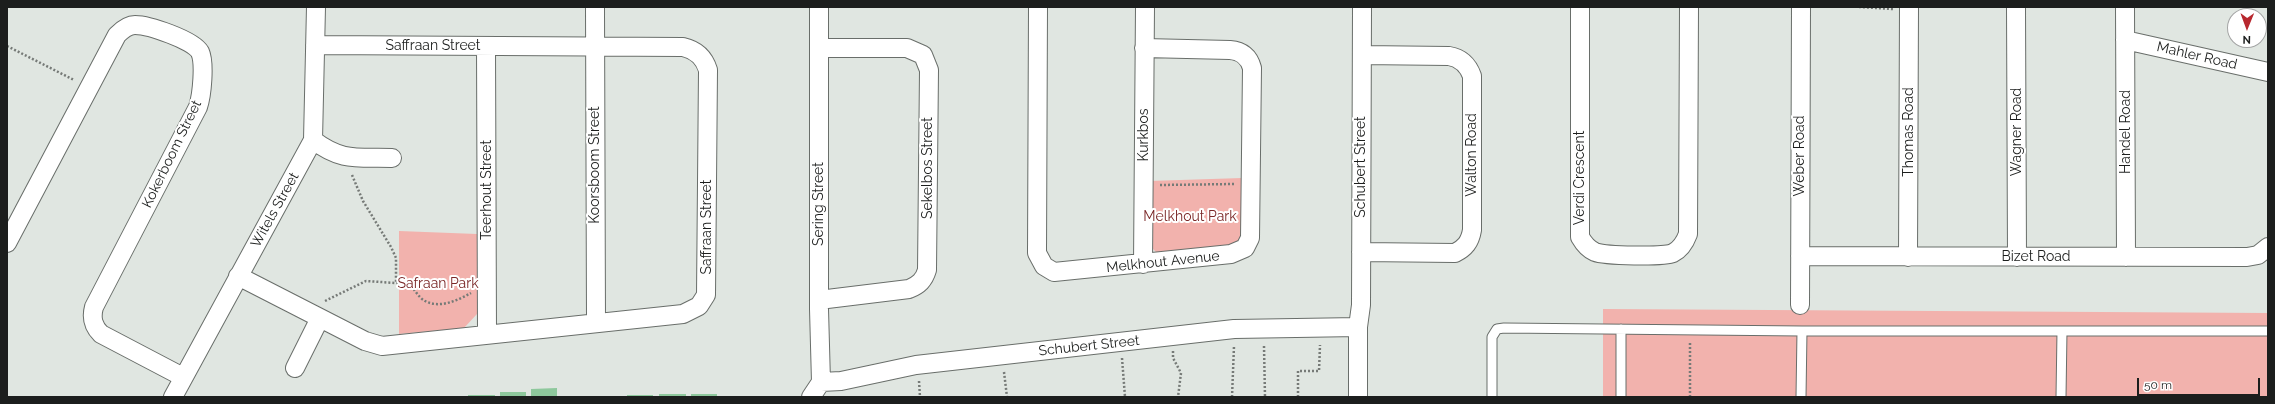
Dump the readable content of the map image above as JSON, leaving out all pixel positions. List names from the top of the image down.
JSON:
{
  "streets": {
    "street": [
      "Saffraan Street",
      "Mahler Road",
      "Thomas Road",
      "Wagner Road",
      "Handel Road",
      "Kurkbos",
      "Kokerboom Street",
      "Walton Road",
      "Weber Road",
      "Koorsboom Street",
      "Schubert Street",
      "Sekelbos Street",
      "Verdi Crescent",
      "Teerhout Street",
      "Sering Street",
      "Witels Street",
      "Bizet Road",
      "Melkhout Avenue"
    ]
  },
  "crossings": [
    ["Saffraan Street", "Koorsboom Street"],
    ["Saffraan Street", "Teerhout Street"],
    ["Saffraan Street", "Witels Street"],
    ["Mahler Road", "Handel Road"],
    ["Thomas Road", "Bizet Road"],
    ["Wagner Road", "Bizet Road"],
    ["Handel Road", "Bizet Road"],
    ["Kurkbos", "Melkhout Avenue"],
    ["Kokerboom Street", "Witels Street"],
    ["Walton Road", "Schubert Street"],
    ["Weber Road", "Bizet Road"],
    ["Schubert Street", "Sering Street"],
    ["Sekelbos Street", "Sering Street"]
  ],
  "parks": ["Melkhout Park", "Safraan Park"],
  "scale_bar": "50 m",
  "north": "bottom"
}
